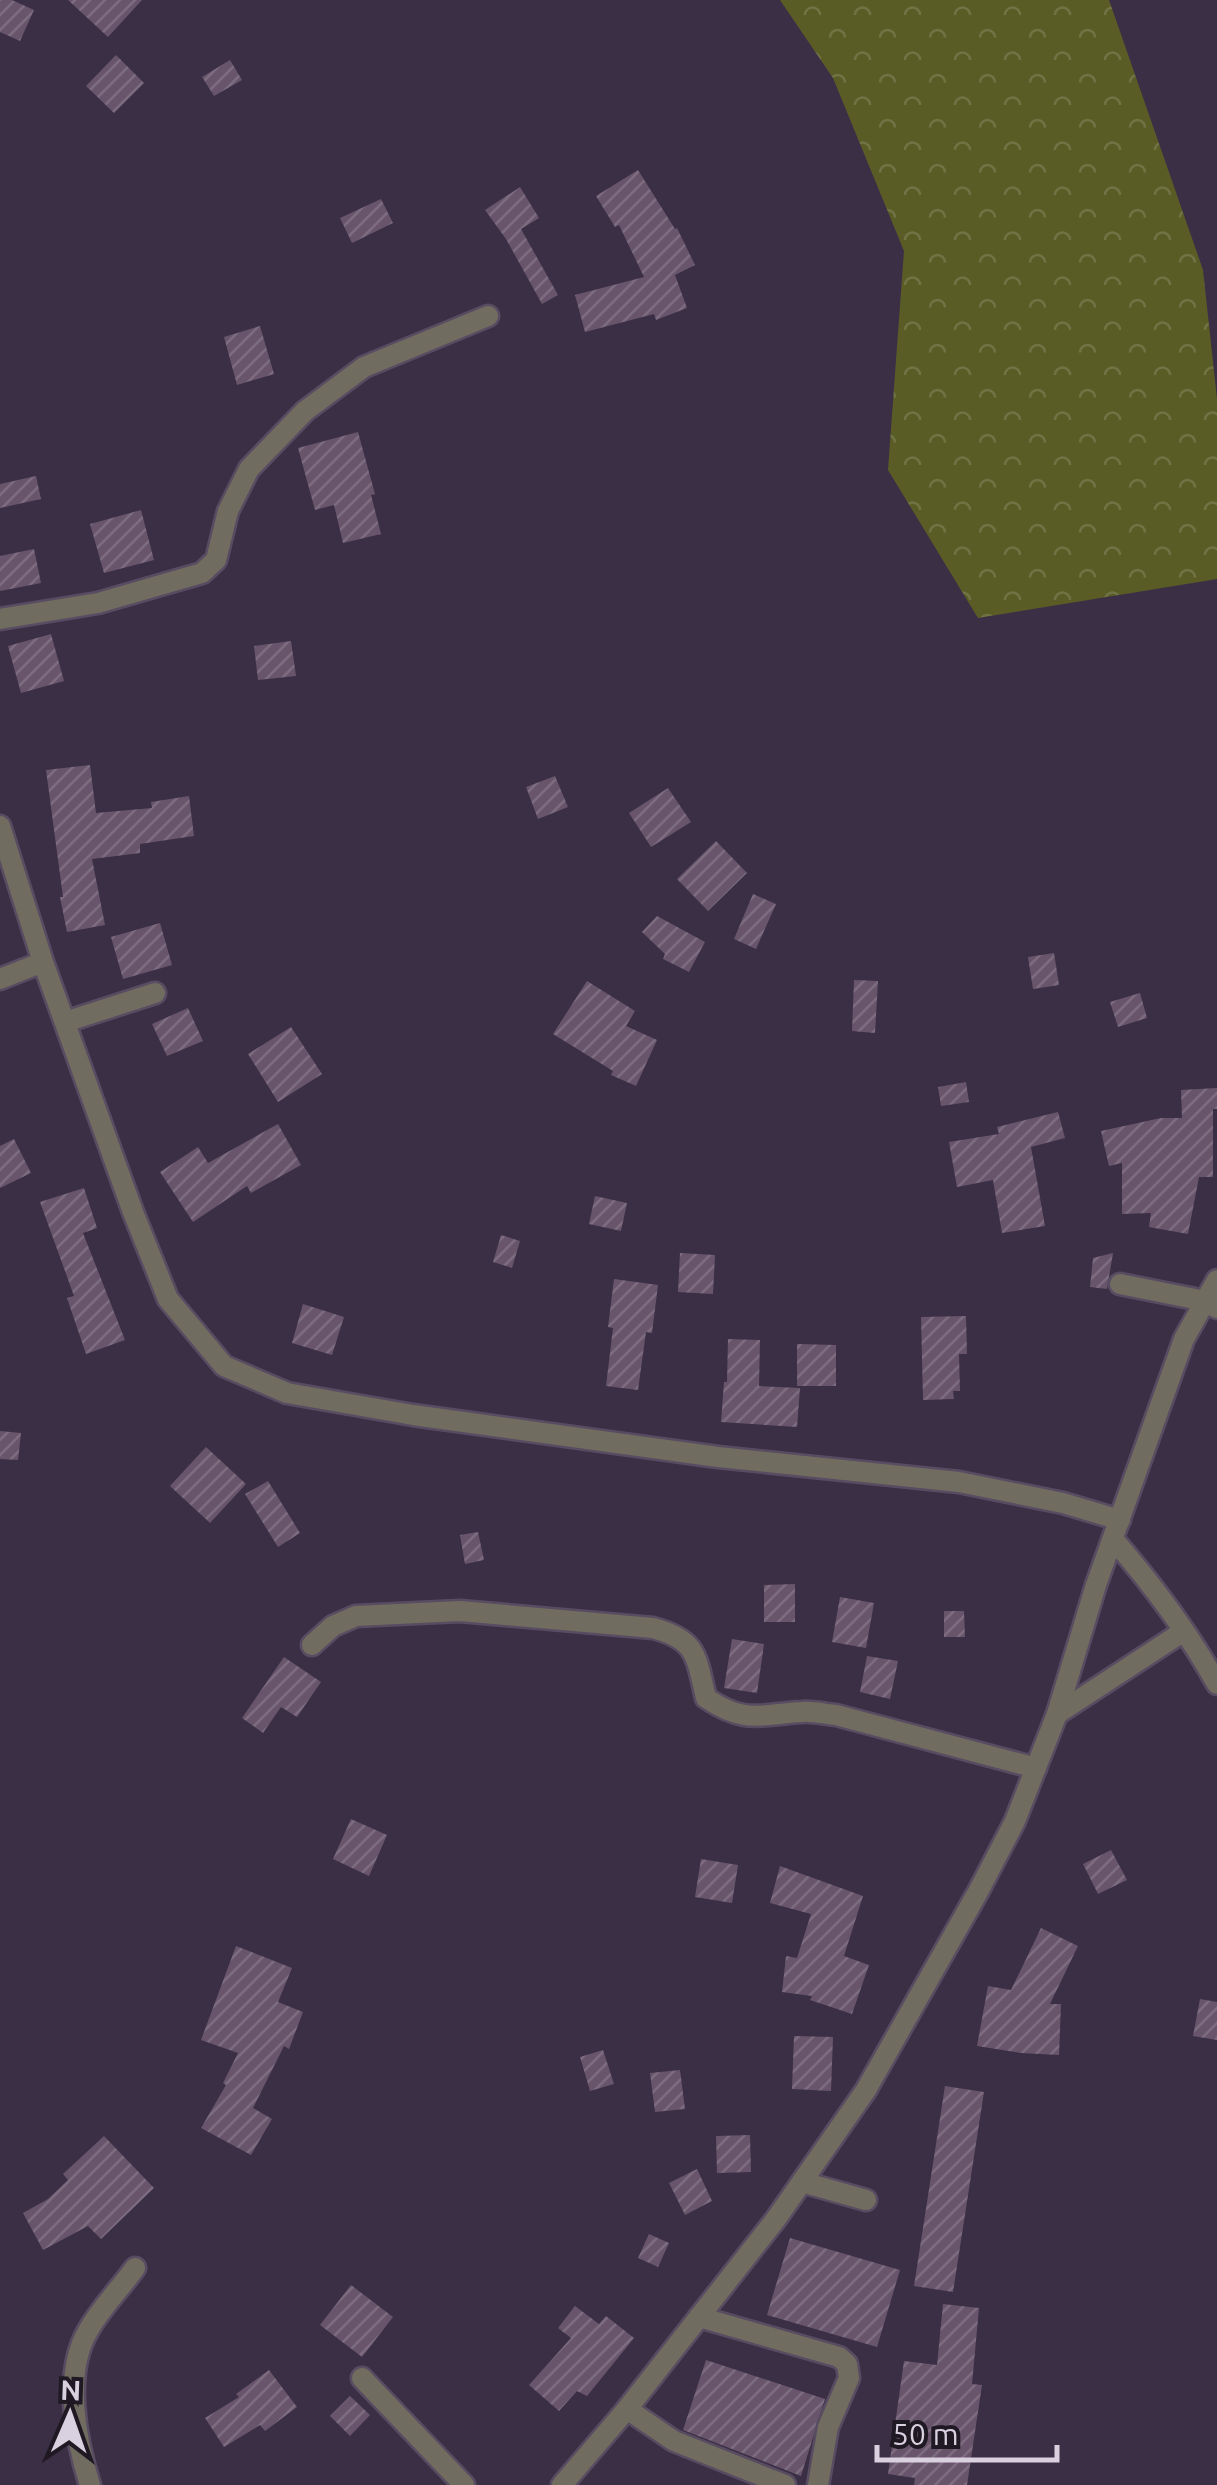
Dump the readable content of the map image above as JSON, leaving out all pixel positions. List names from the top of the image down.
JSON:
{
  "scale_bar": "50 m",
  "north": "top"
}
